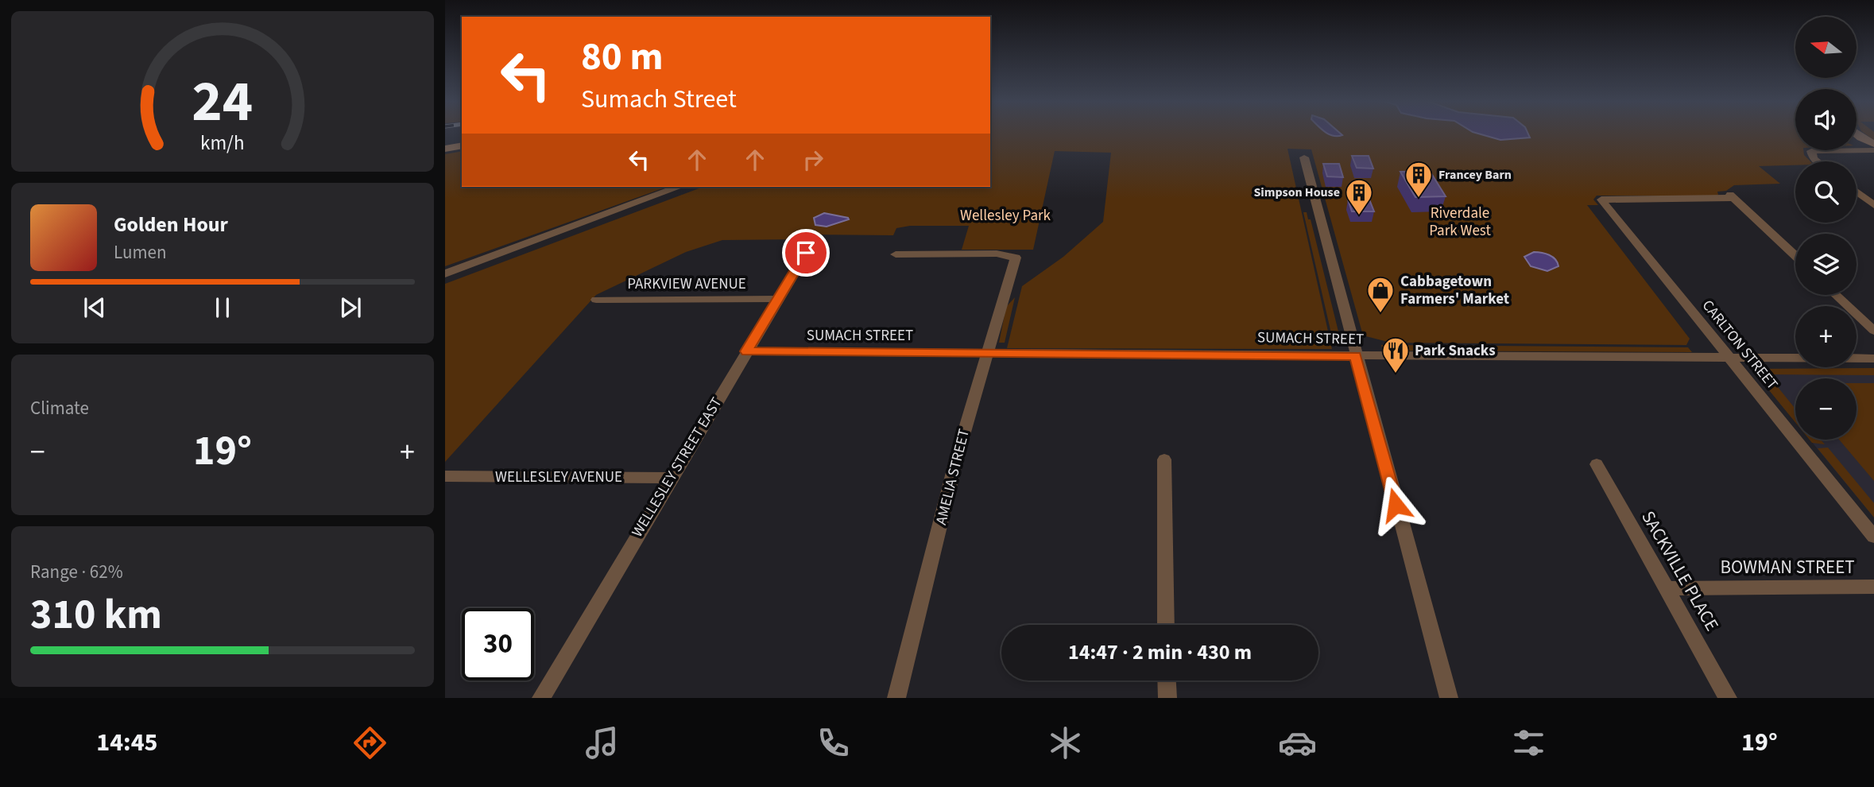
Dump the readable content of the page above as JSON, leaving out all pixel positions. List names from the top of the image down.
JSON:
{
  "streets": {
    "street": [
      "PARKVIEW AVENUE",
      "SUMACH STREET",
      "CARLTON STREET",
      "WELLESLEY STREET EAST",
      "WELLESLEY AVENUE",
      "AMELIA STREET",
      "BOWMAN STREET",
      "SACKVILLE PLACE"
    ]
  },
  "crossings": [
    ["PARKVIEW AVENUE", "WELLESLEY STREET EAST"],
    ["SUMACH STREET", "CARLTON STREET"],
    ["SUMACH STREET", "WELLESLEY STREET EAST"],
    ["SUMACH STREET", "AMELIA STREET"],
    ["WELLESLEY STREET EAST", "WELLESLEY AVENUE"],
    ["BOWMAN STREET", "SACKVILLE PLACE"]
  ],
  "parks": ["Riverdale Park West", "Wellesley Park"],
  "places": {
    "building": ["Francey Barn", "Simpson House"],
    "shop": ["Cabbagetown Farmers' Market"],
    "restaurant": ["Park Snacks"]
  },
  "north": "left",
  "page": {
    "map_buttons": ["+", "−"],
    "turn": ["80 m", "Sumach Street"],
    "song": ["Golden Hour", "Lumen"],
    "tile": [
      "Climate",
      ["Range · 62%", "310 km"]
    ],
    "heat": ["−", "19°", "+"],
    "limit": "30",
    "trip": "14:47 · 2 min · 430 m",
    "tabs": ["14:45", "19°"],
    "gauge": ["24", "km/h"]
  }
}
